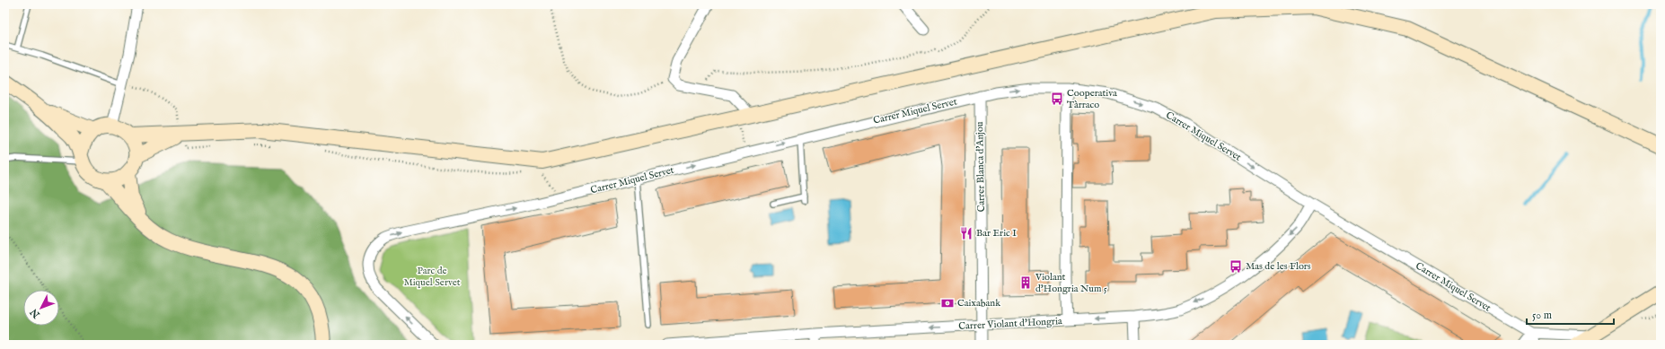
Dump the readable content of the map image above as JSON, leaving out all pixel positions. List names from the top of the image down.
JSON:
{
  "streets": {
    "street": ["Carrer Miquel Servet", "Carrer Blanca d'Anjou", "Carrer Violant d'Hongria"]
  },
  "crossings": [
    ["Carrer Miquel Servet", "Carrer Blanca d'Anjou"],
    ["Carrer Miquel Servet", "Carrer Violant d'Hongria"],
    ["Carrer Blanca d'Anjou", "Carrer Violant d'Hongria"]
  ],
  "one_way": ["Carrer Violant d'Hongria"],
  "parks": ["Parc de Miquel Servet"],
  "places": {
    "bus stop": ["Cooperativa Tàrraco", "Mas de les Flors"],
    "restaurant": ["Bar Eric I"],
    "building": ["Violant d'Hongria Num 5"],
    "bank": ["Caixabank"]
  },
  "scale_bar": "50 m",
  "north": "bottom left"
}
